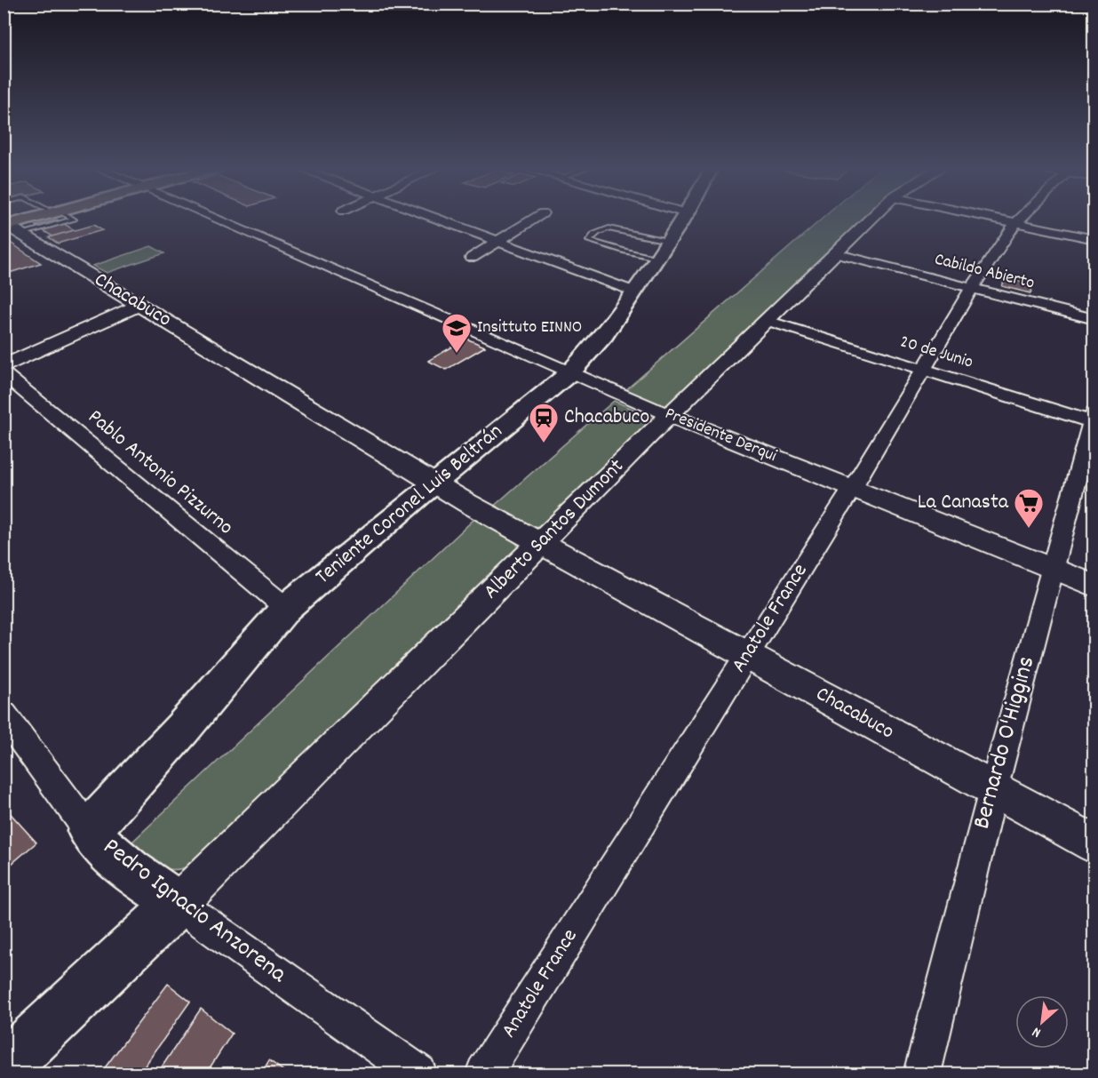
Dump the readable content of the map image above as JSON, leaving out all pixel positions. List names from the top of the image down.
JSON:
{
  "streets": {
    "main road": ["Teniente Coronel Luis Beltrán", "Pedro Ignacio Anzorena"],
    "street": [
      "Cabildo Abierto",
      "Chacabuco",
      "20 de Junio",
      "Presidente Derqui",
      "Pablo Antonio Pizzurno",
      "Alberto Santos Dumont",
      "Anatole France",
      "Bernardo O'Higgins"
    ]
  },
  "crossings": [
    ["Cabildo Abierto", "Alberto Santos Dumont"],
    ["Cabildo Abierto", "Anatole France"],
    ["Chacabuco", "Teniente Coronel Luis Beltrán"],
    ["Chacabuco", "Alberto Santos Dumont"],
    ["Chacabuco", "Anatole France"],
    ["Chacabuco", "Bernardo O'Higgins"],
    ["20 de Junio", "Alberto Santos Dumont"],
    ["20 de Junio", "Anatole France"],
    ["20 de Junio", "Bernardo O'Higgins"],
    ["Presidente Derqui", "Teniente Coronel Luis Beltrán"],
    ["Presidente Derqui", "Alberto Santos Dumont"],
    ["Presidente Derqui", "Anatole France"],
    ["Presidente Derqui", "Bernardo O'Higgins"],
    ["Pablo Antonio Pizzurno", "Teniente Coronel Luis Beltrán"],
    ["Teniente Coronel Luis Beltrán", "Pedro Ignacio Anzorena"],
    ["Alberto Santos Dumont", "Pedro Ignacio Anzorena"]
  ],
  "places": {
    "school or university": ["Insittuto EINNO"],
    "station": ["Chacabuco"],
    "supermarket": ["La Canasta"]
  },
  "north": "bottom left"
}
